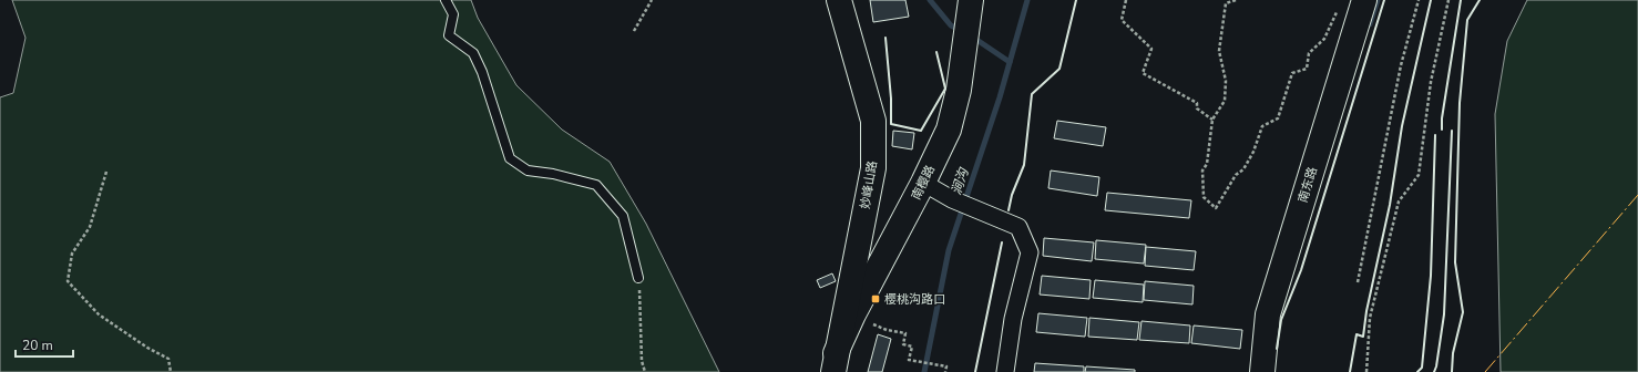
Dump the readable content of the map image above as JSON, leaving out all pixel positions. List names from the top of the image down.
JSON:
{
  "streets": {
    "street": ["南樱路", "妙峰山路", "南东路"]
  },
  "crossings": [
    ["南樱路", "妙峰山路"]
  ],
  "water": ["涧沟"],
  "places": {
    "transit": ["樱桃沟路口"]
  },
  "scale_bar": "20 m"
}
